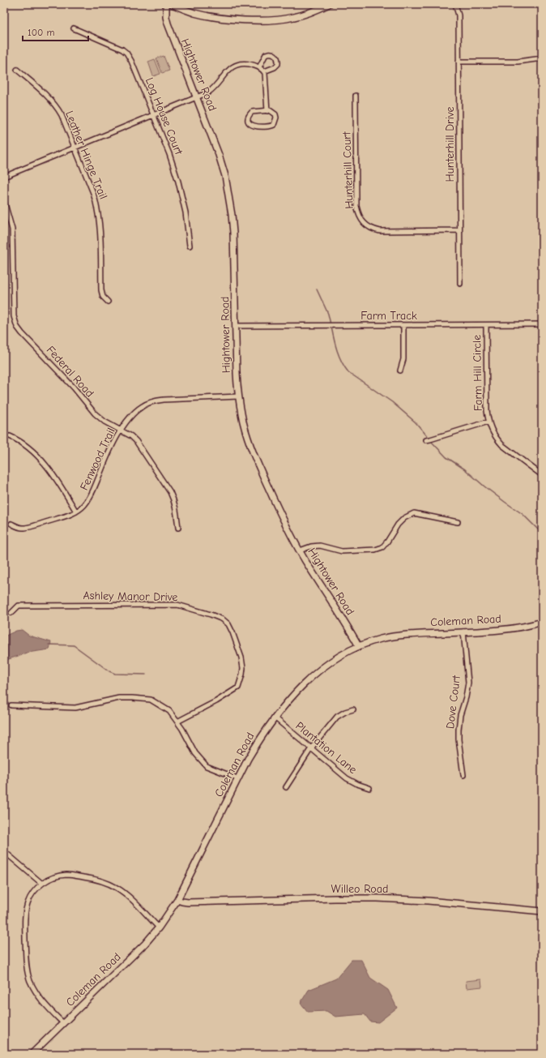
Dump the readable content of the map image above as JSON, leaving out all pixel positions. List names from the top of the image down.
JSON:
{
  "streets": {
    "street": [
      "Hightower Road",
      "Log House Court",
      "Hunterhill Drive",
      "Leather Hinge Trail",
      "Hunterhill Court",
      "Farm Track",
      "Federal Road",
      "Farm Hill Circle",
      "Fenwood Trail",
      "Ashley Manor Drive",
      "Coleman Road",
      "Dove Court",
      "Plantation Lane",
      "Willeo Road"
    ]
  },
  "crossings": [
    ["Hightower Road", "Farm Track"],
    ["Hightower Road", "Fenwood Trail"],
    ["Hightower Road", "Coleman Road"],
    ["Hunterhill Drive", "Hunterhill Court"],
    ["Farm Track", "Farm Hill Circle"],
    ["Federal Road", "Fenwood Trail"],
    ["Coleman Road", "Dove Court"],
    ["Coleman Road", "Plantation Lane"],
    ["Coleman Road", "Willeo Road"]
  ],
  "scale_bar": "100 m"
}
